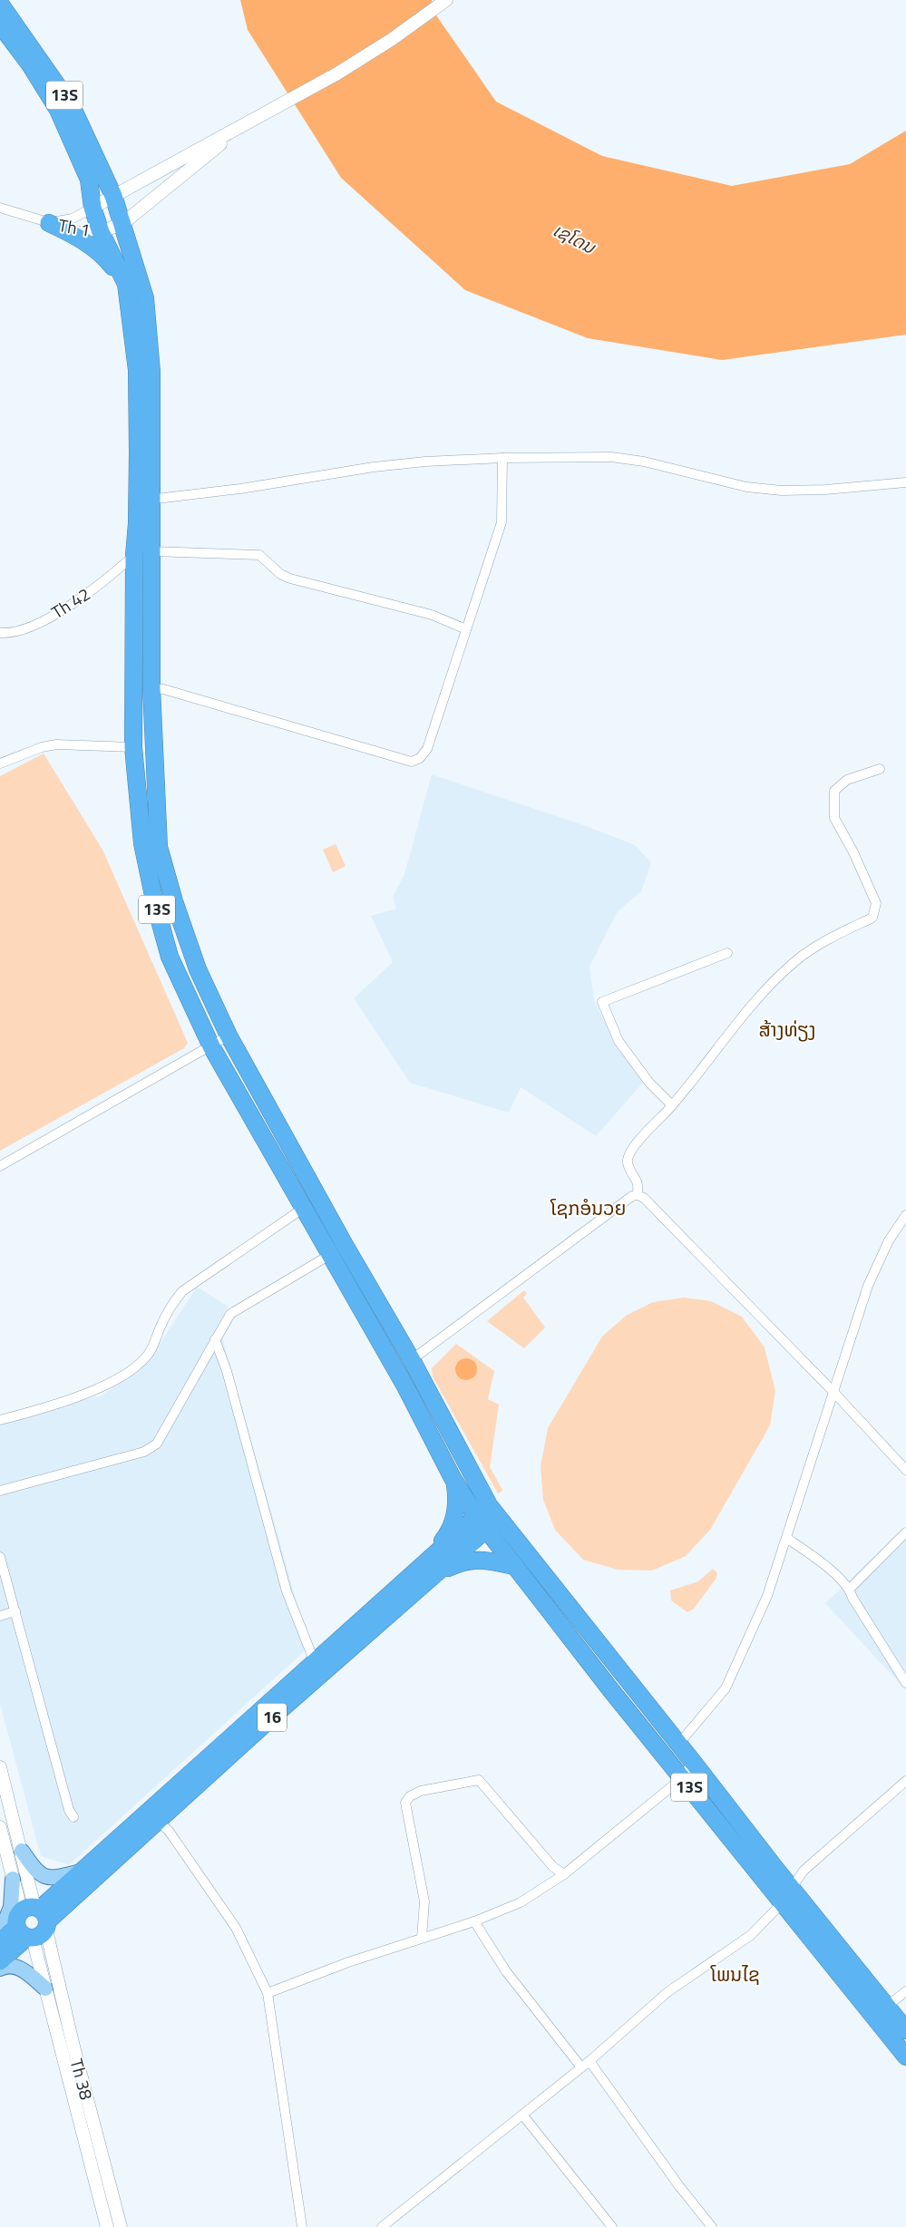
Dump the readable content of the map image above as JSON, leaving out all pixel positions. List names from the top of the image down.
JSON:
{
  "streets": {
    "highway": ["13S", "16"],
    "street": ["Th 1", "Th 42", "Th 38"]
  },
  "crossings": [
    ["13S", "Th 1"],
    ["13S", "Th 42"],
    ["13S", "16"],
    ["16", "Th 38"]
  ],
  "districts": ["ສ້າງທ່ຽງ", "ໂຊກອໍນວຍ", "ໂພນໄຊ"],
  "water": ["ເຊໂດນ"]
}
